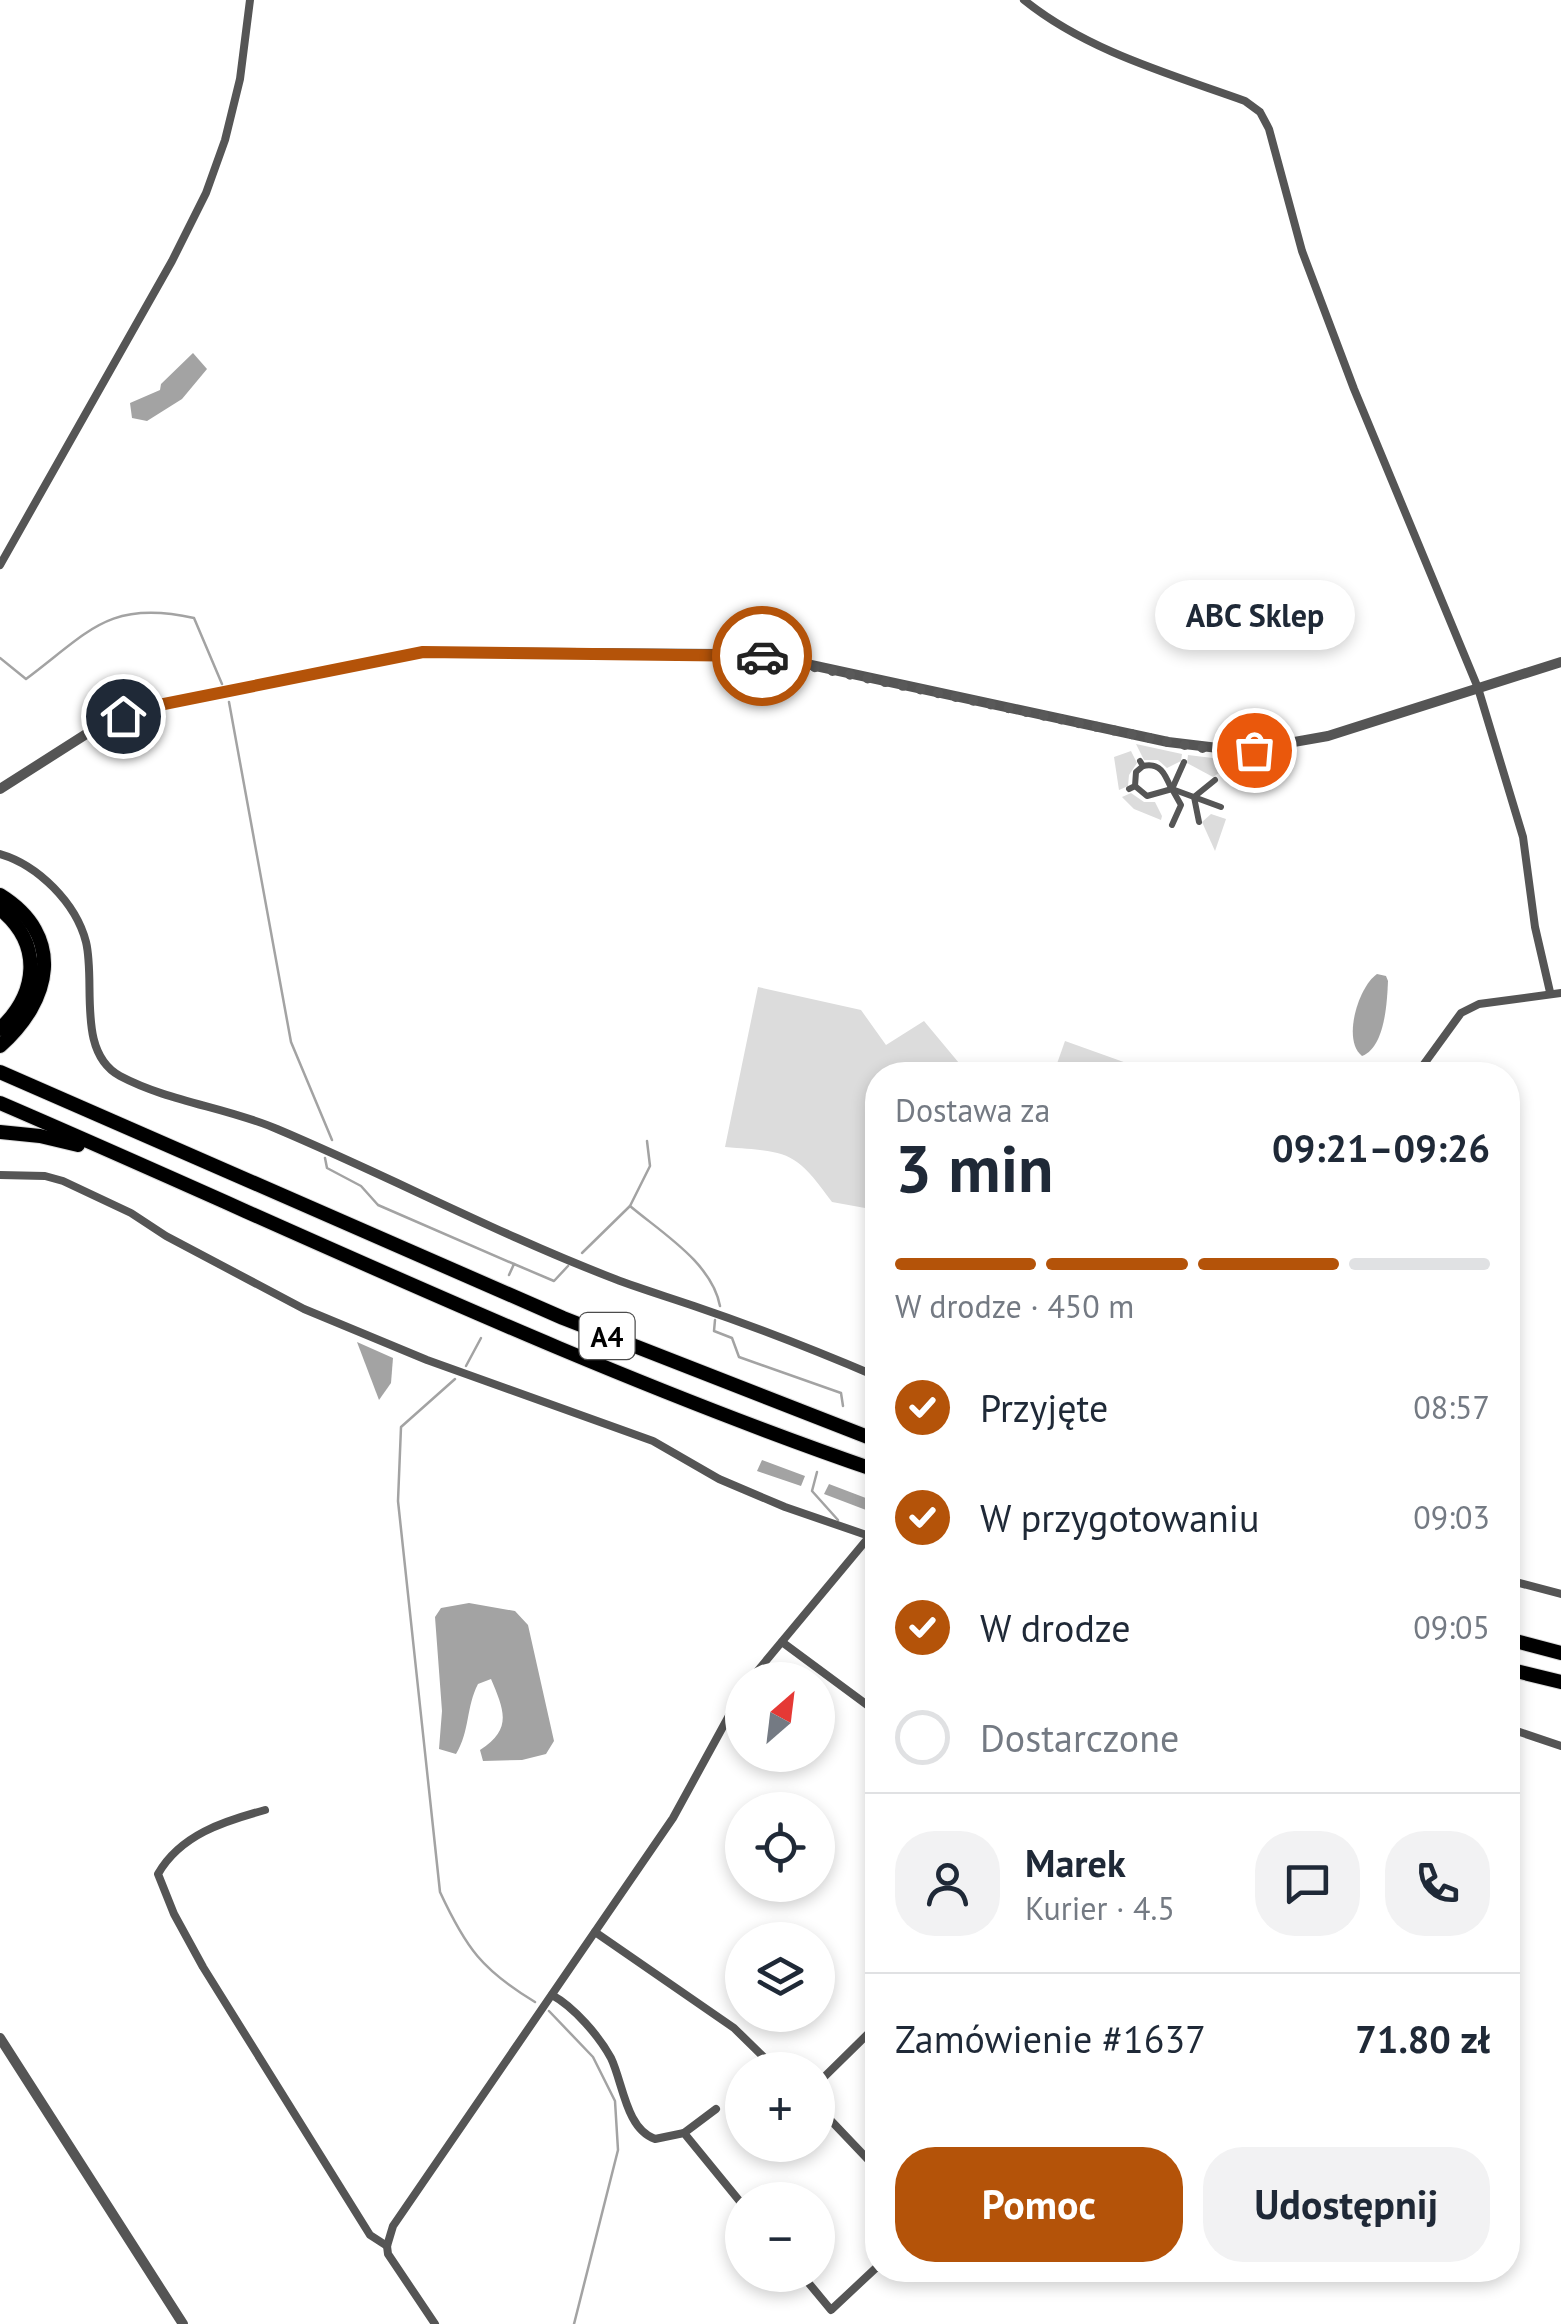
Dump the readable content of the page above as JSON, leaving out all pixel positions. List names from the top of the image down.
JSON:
{
  "streets": {
    "highway": ["A4"]
  },
  "places": ["ABC Sklep"],
  "north": "top right",
  "page": {
    "bubble": "ABC Sklep",
    "heading": ["3 min", "Dostawa za", "09:21–09:26"],
    "panel": [
      "Marek",
      "Kurier · 4.5",
      "Zamówienie #1637",
      "71.80 zł"
    ],
    "bar": "W drodze · 450 m",
    "list": [
      ["Przyjęte", "08:57"],
      ["W przygotowaniu", "09:03"],
      ["W drodze", "09:05"],
      "Dostarczone"
    ],
    "map_buttons": ["+", "−"],
    "buttons": ["Pomoc", "Udostępnij"]
  }
}
